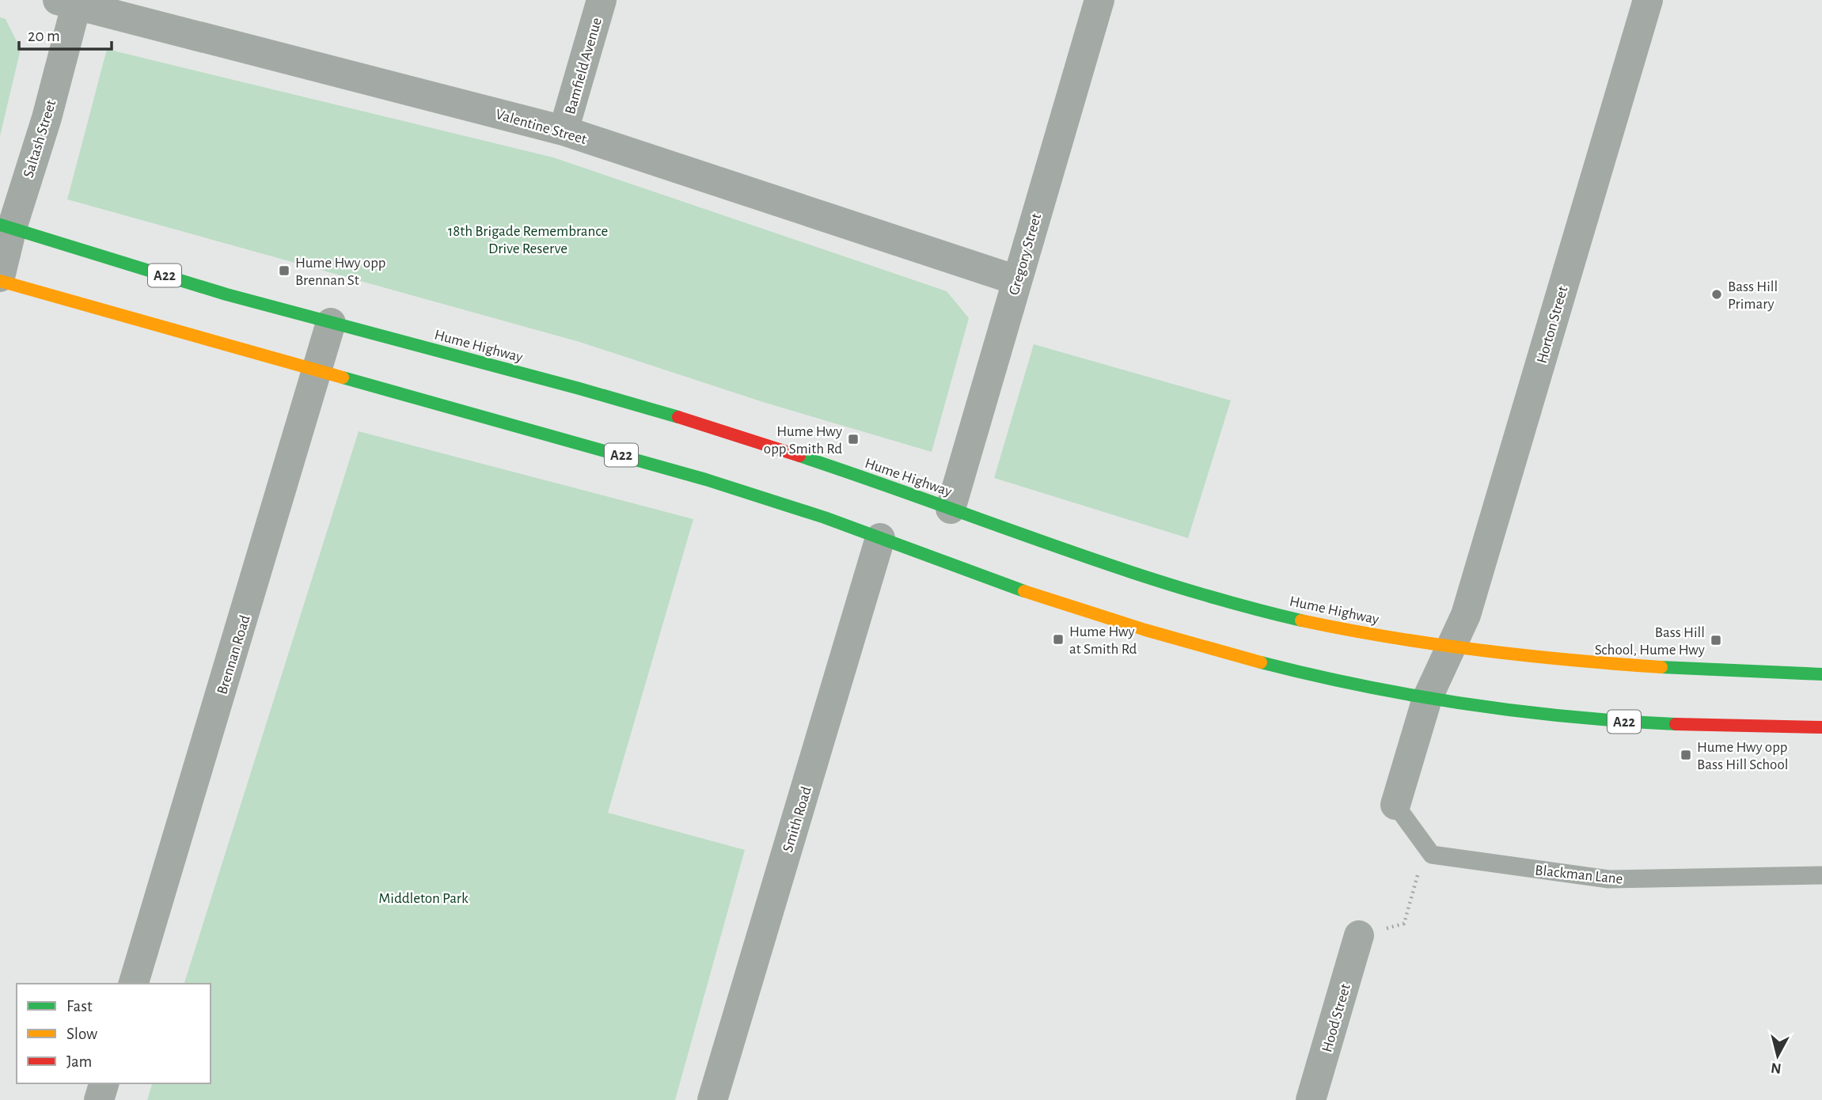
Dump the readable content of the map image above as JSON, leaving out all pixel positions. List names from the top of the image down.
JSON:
{
  "streets": {
    "highway": ["A22", "Hume Highway"],
    "street": [
      "Bamfield Avenue",
      "Valentine Street",
      "Saltash Street",
      "Gregory Street",
      "Horton Street",
      "Brennan Road",
      "Smith Road",
      "Hood Street"
    ],
    "lane": ["Blackman Lane"]
  },
  "crossings": [
    ["Bamfield Avenue", "Valentine Street"],
    ["Valentine Street", "Saltash Street"],
    ["Valentine Street", "Gregory Street"],
    ["Saltash Street", "A22"],
    ["Saltash Street", "Hume Highway"],
    ["Gregory Street", "Hume Highway"],
    ["A22", "Horton Street"],
    ["A22", "Brennan Road"],
    ["A22", "Smith Road"],
    ["Horton Street", "Hume Highway"],
    ["Hume Highway", "Brennan Road"]
  ],
  "parks": ["18th Brigade Remembrance Drive Reserve", "Middleton Park"],
  "places": {
    "transit": [
      "Hume Hwy opp Brennan St",
      "Hume Hwy opp Smith Rd",
      "Hume Hwy at Smith Rd",
      "Bass Hill School, Hume Hwy",
      "Hume Hwy opp Bass Hill School"
    ],
    "other": ["Bass Hill Primary"]
  },
  "legend": ["Fast", "Slow", "Jam"],
  "scale_bar": "20 m",
  "north": "bottom"
}
